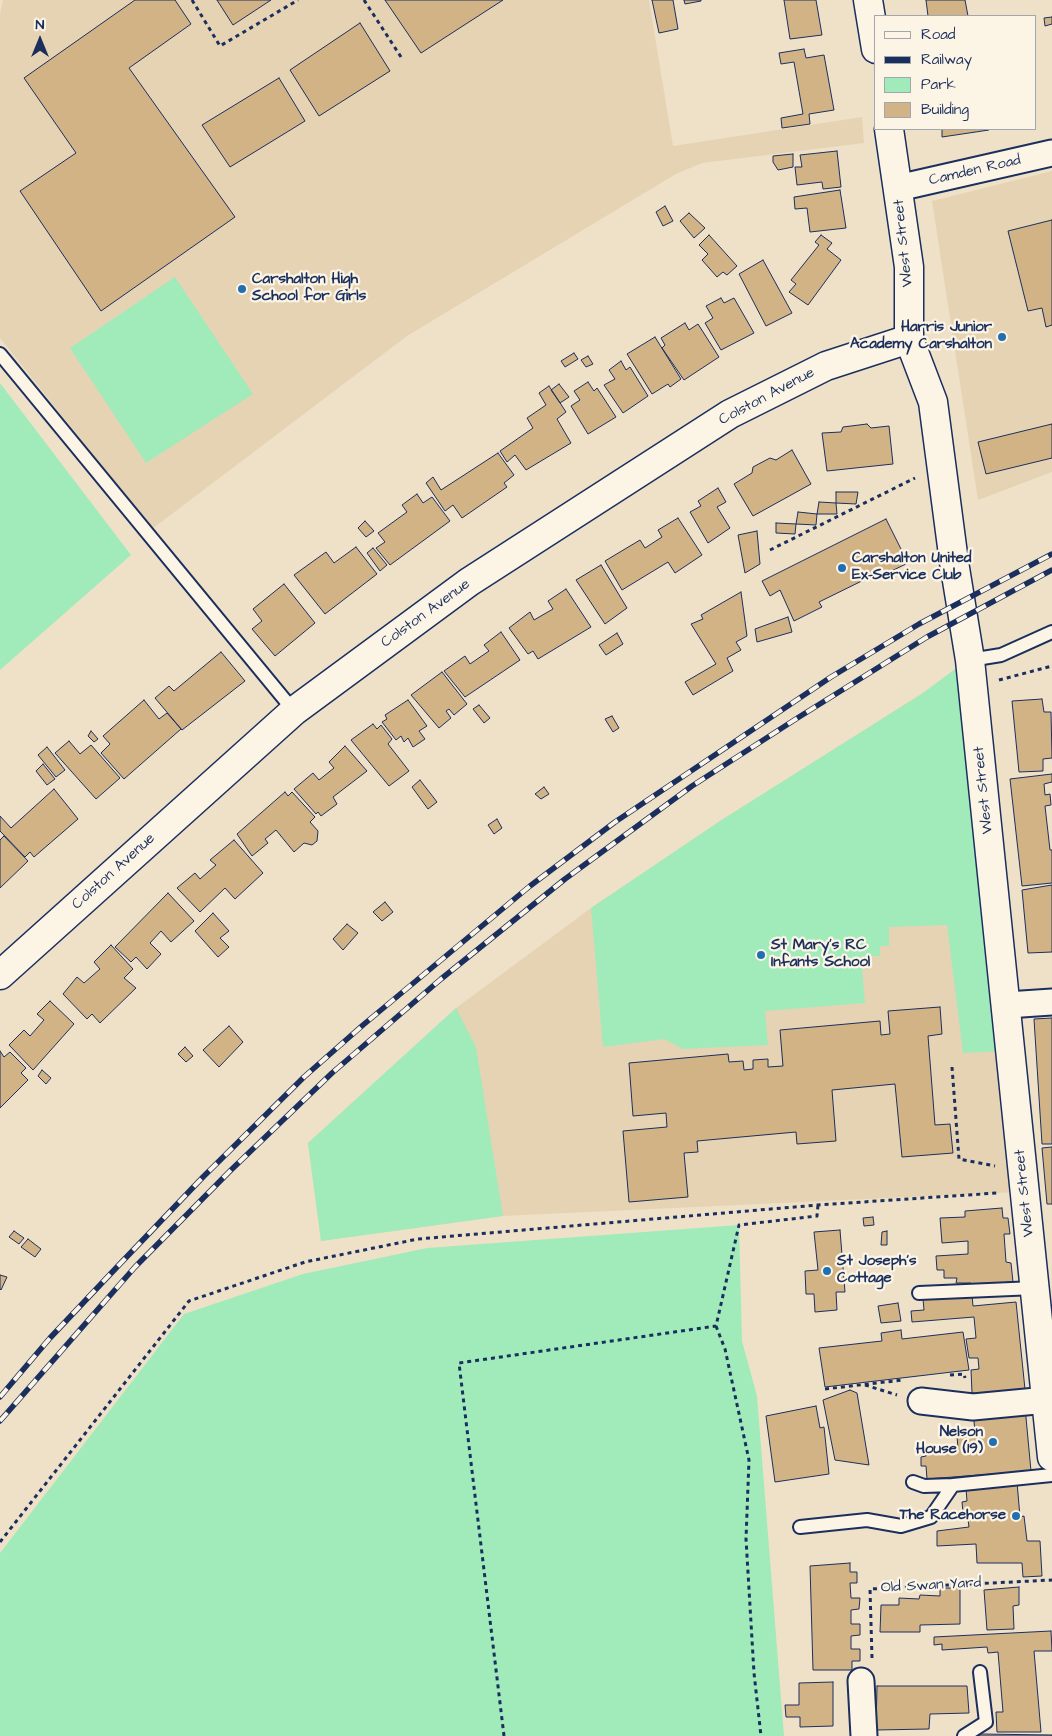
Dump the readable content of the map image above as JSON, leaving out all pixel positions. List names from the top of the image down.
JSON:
{
  "streets": {
    "main road": ["West Street", "Colston Avenue"],
    "street": ["Camden Road"],
    "path": ["Old Swan Yard"]
  },
  "crossings": [
    ["Camden Road", "West Street"],
    ["West Street", "Colston Avenue"]
  ],
  "places": [
    "Carshalton High School for Girls",
    "Harris Junior Academy Carshalton",
    "Carshalton United Ex-Service Club",
    "St Mary's RC Infants School",
    "St Joseph's Cottage",
    "Nelson House (19)",
    "The Racehorse"
  ],
  "legend": [
    "Road",
    "Railway",
    "Park",
    "Building"
  ],
  "north": "top"
}
